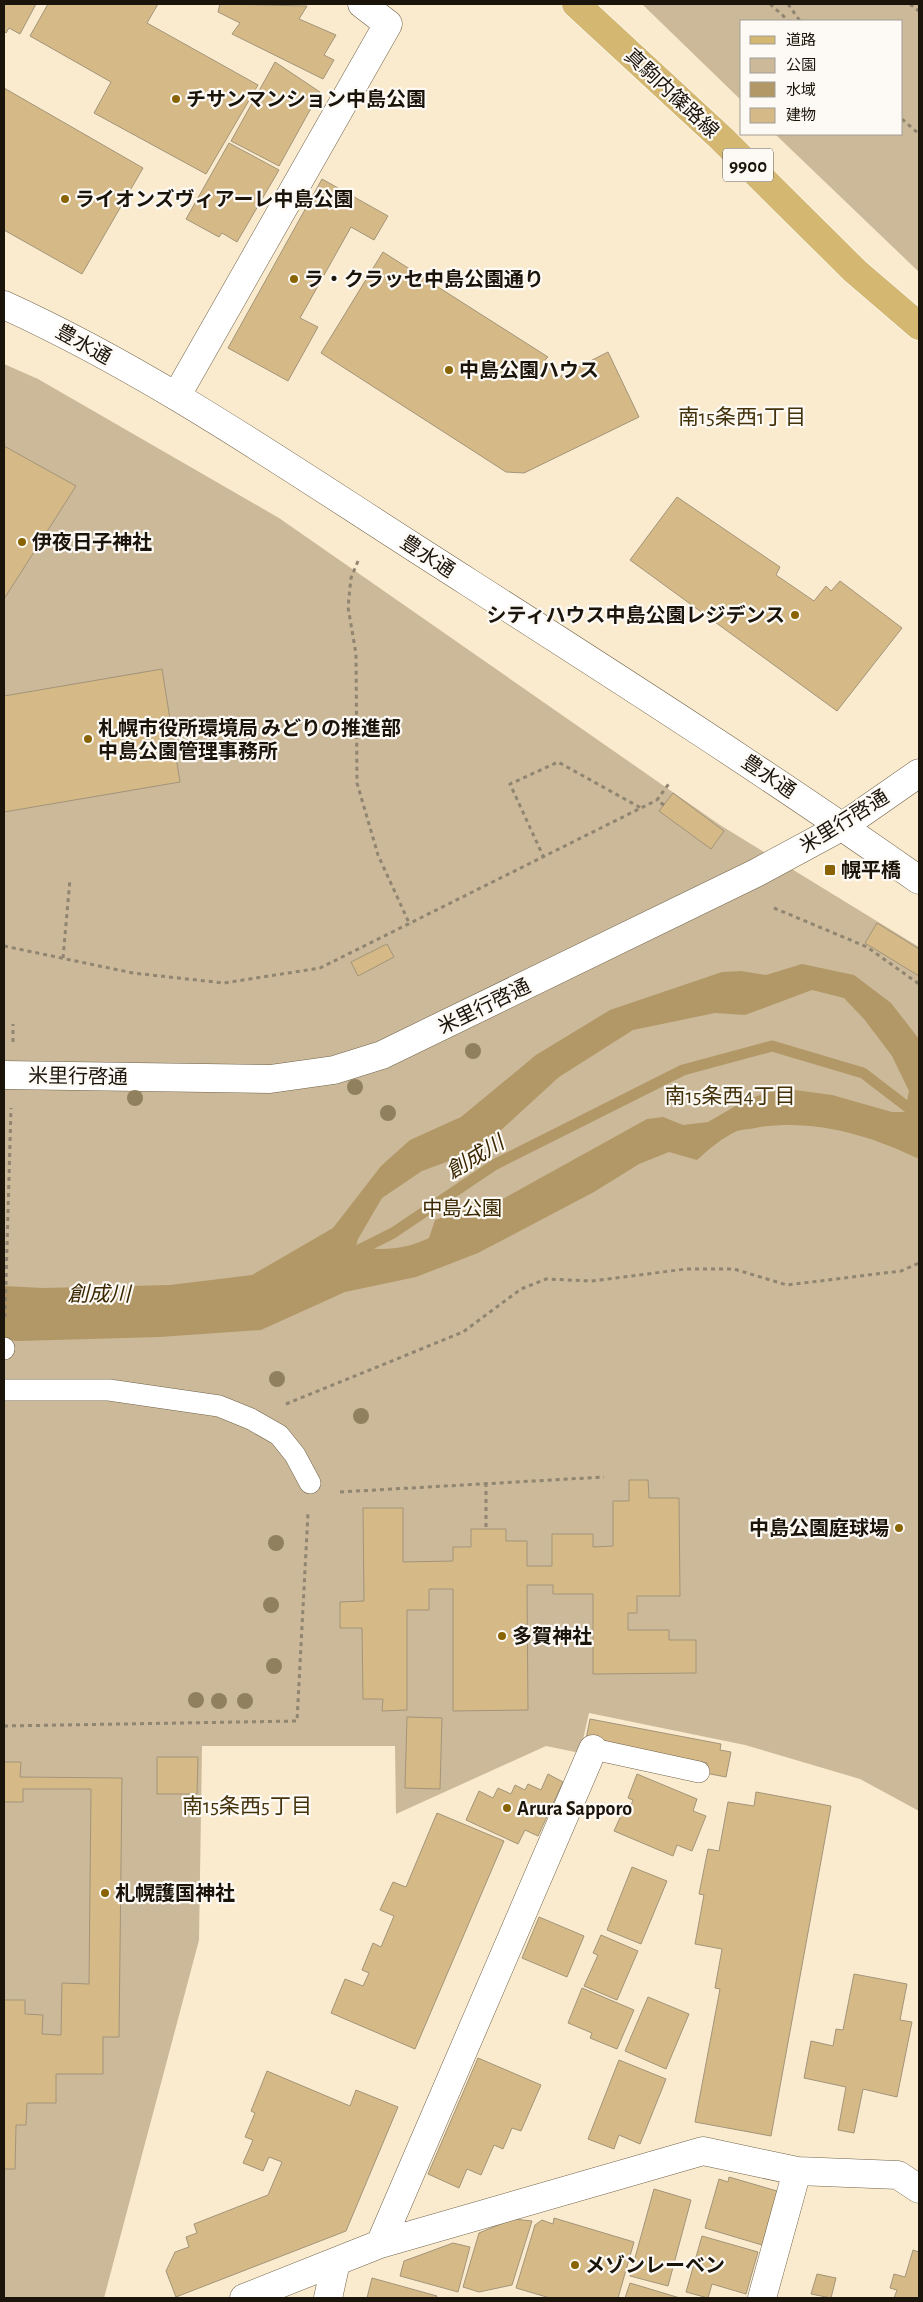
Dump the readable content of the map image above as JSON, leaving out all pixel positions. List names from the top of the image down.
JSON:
{
  "streets": {
    "main road": ["真駒内篠路線", "9900"],
    "street": ["豊水通", "米里行啓通"]
  },
  "crossings": [
    ["豊水通", "米里行啓通"]
  ],
  "districts": ["南15条西1丁目", "南15条西4丁目", "南15条西5丁目"],
  "water": ["創成川"],
  "parks": ["中島公園"],
  "places": {
    "other": [
      "チサンマンション中島公園",
      "ライオンズヴィアーレ中島公園",
      "ラ・クラッセ中島公園通り",
      "中島公園ハウス",
      "伊夜日子神社",
      "シティハウス中島公園レジデンス",
      "札幌市役所環境局 みどりの推進部 中島公園管理事務所",
      "中島公園庭球場",
      "多賀神社",
      "Arura Sapporo",
      "札幌護国神社",
      "メゾンレーベン"
    ],
    "transit": ["幌平橋"]
  },
  "legend": [
    "道路",
    "公園",
    "水域",
    "建物"
  ]
}
